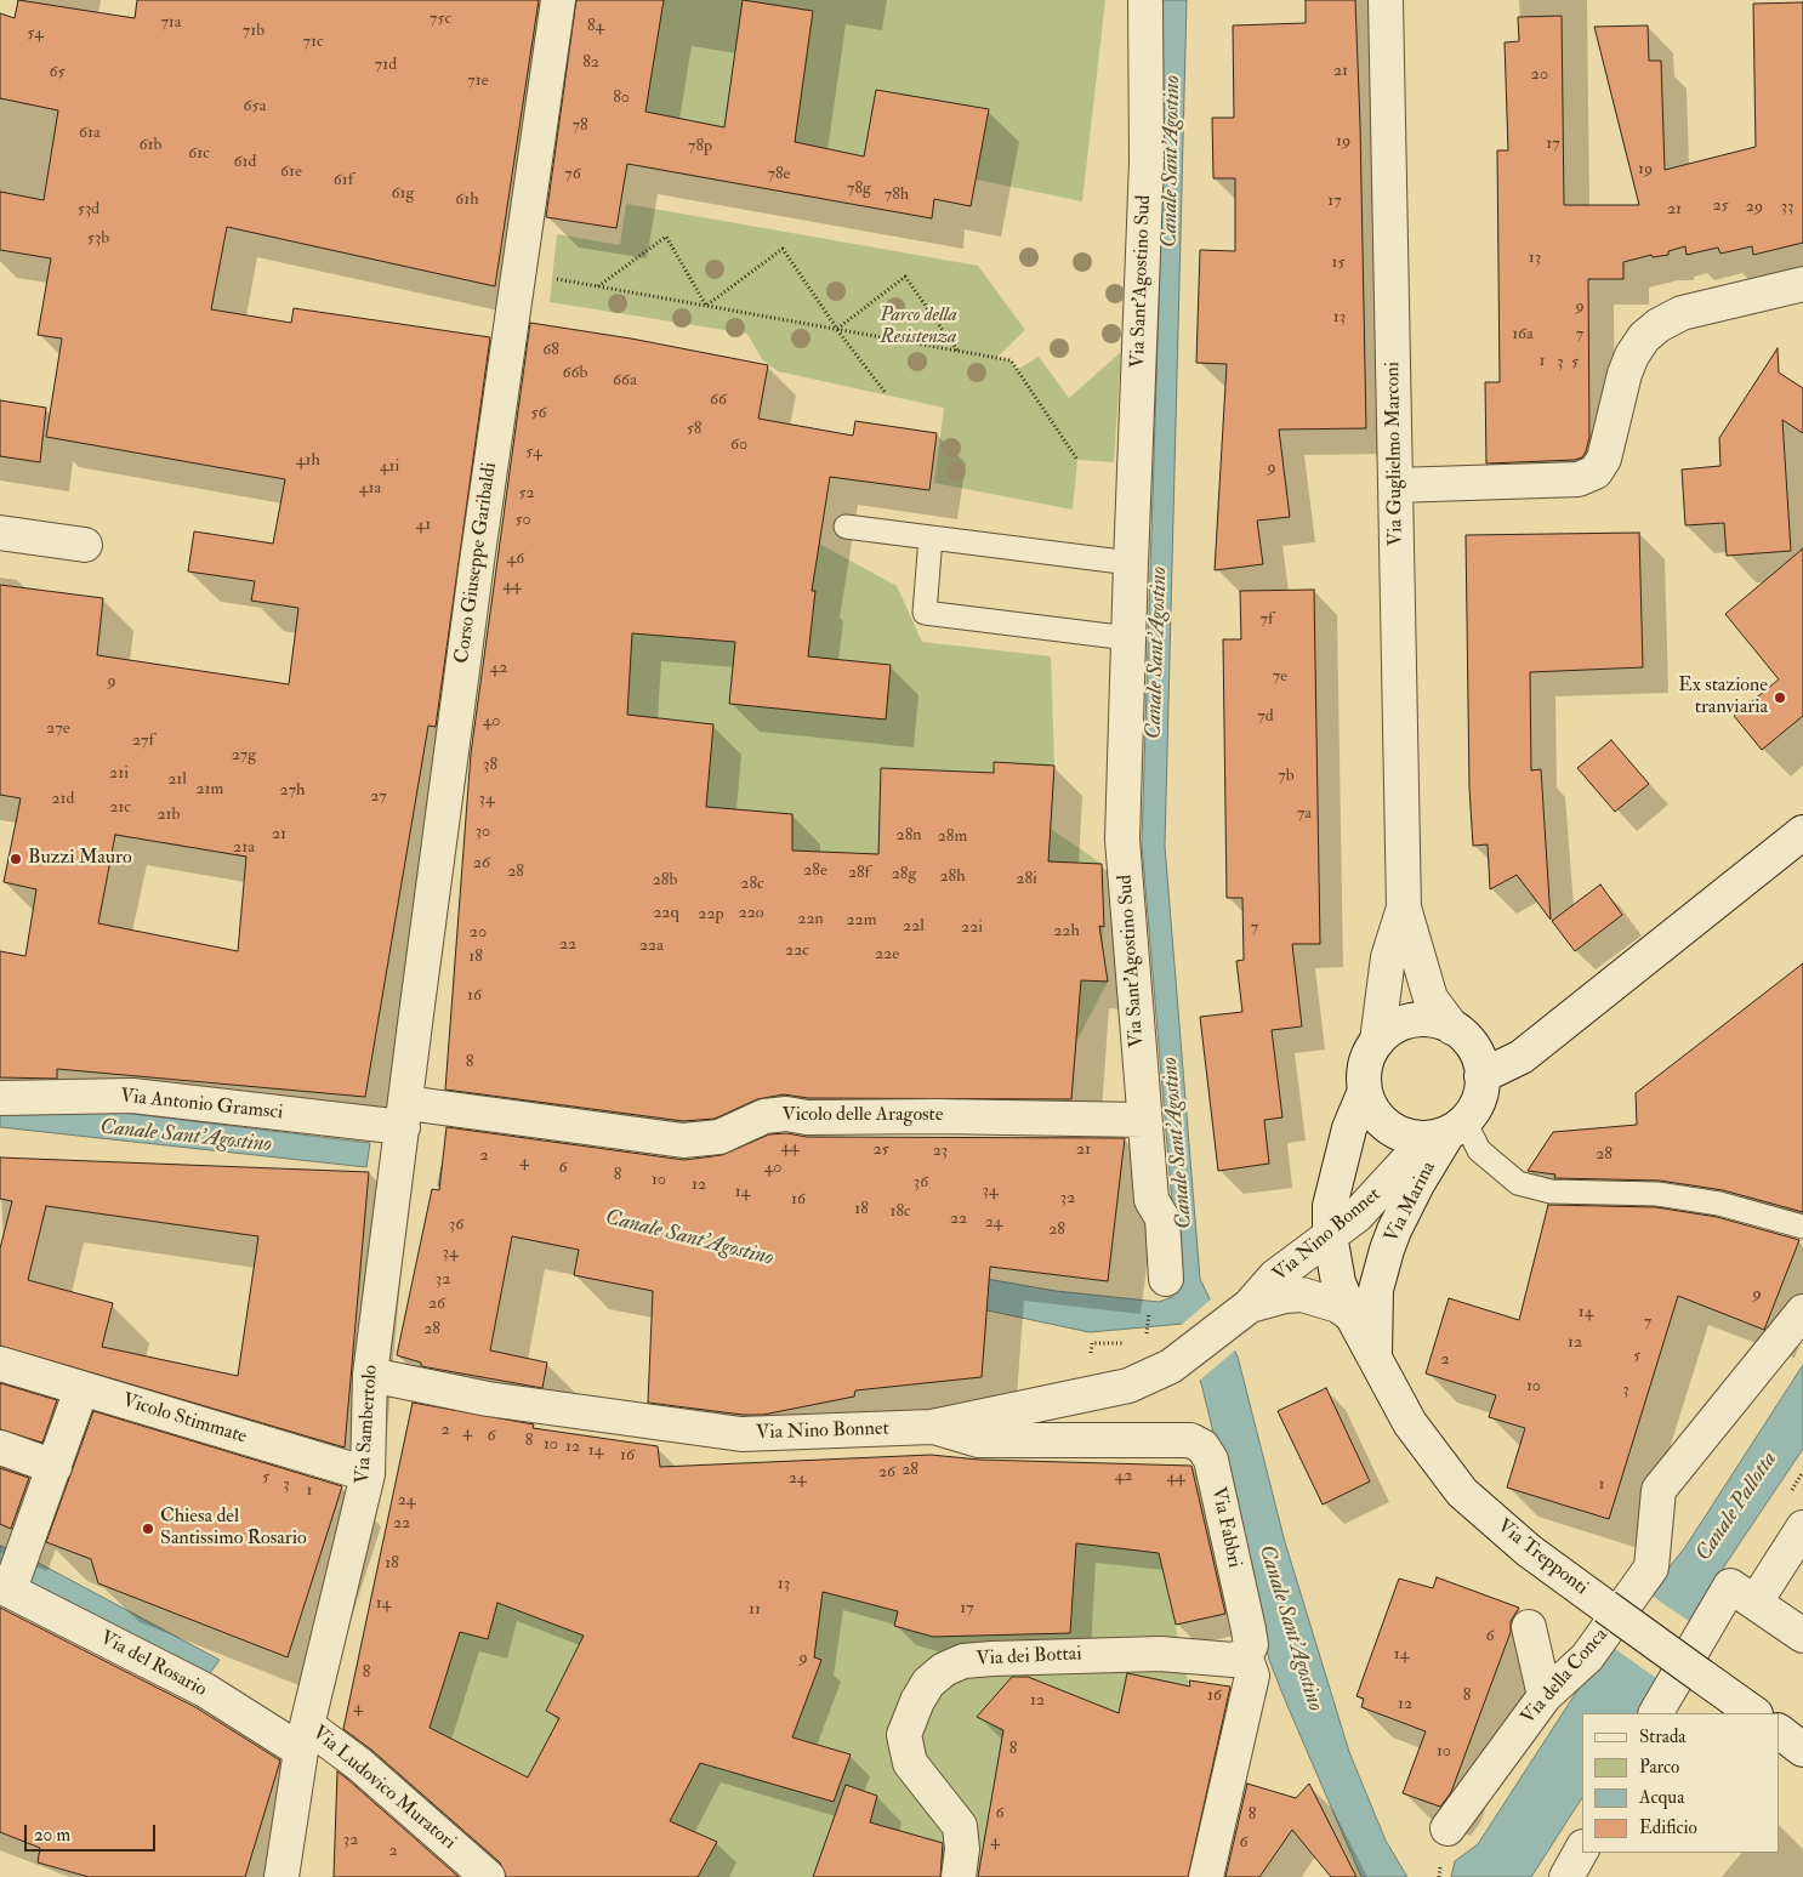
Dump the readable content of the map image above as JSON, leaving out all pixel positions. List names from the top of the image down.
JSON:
{
  "streets": {
    "street": [
      "Via Sant'Agostino Sud",
      "Via Guglielmo Marconi",
      "Corso Giuseppe Garibaldi",
      "Via Antonio Gramsci",
      "Vicolo delle Aragoste",
      "Via Marina",
      "Via Nino Bonnet",
      "Vicolo Stimmate",
      "Via Sambertolo",
      "Via Fabbri",
      "Via Trepponti",
      "Via dei Bottai",
      "Via del Rosario",
      "Via della Conca",
      "Via Ludovico Muratori"
    ]
  },
  "crossings": [
    ["Via Sant'Agostino Sud", "Vicolo delle Aragoste"],
    ["Via Guglielmo Marconi", "Via Marina"],
    ["Via Guglielmo Marconi", "Via Nino Bonnet"],
    ["Corso Giuseppe Garibaldi", "Via Antonio Gramsci"],
    ["Corso Giuseppe Garibaldi", "Vicolo delle Aragoste"],
    ["Corso Giuseppe Garibaldi", "Via Sambertolo"],
    ["Via Antonio Gramsci", "Vicolo delle Aragoste"],
    ["Via Antonio Gramsci", "Via Sambertolo"],
    ["Vicolo delle Aragoste", "Via Sambertolo"],
    ["Via Marina", "Via Nino Bonnet"],
    ["Via Marina", "Via Trepponti"],
    ["Via Nino Bonnet", "Via Sambertolo"],
    ["Via Nino Bonnet", "Via Fabbri"],
    ["Vicolo Stimmate", "Via Sambertolo"],
    ["Via Sambertolo", "Via del Rosario"],
    ["Via Sambertolo", "Via Ludovico Muratori"],
    ["Via Fabbri", "Via dei Bottai"],
    ["Via del Rosario", "Via Ludovico Muratori"]
  ],
  "water": ["Canale Sant'Agostino", "Canale Pallotta"],
  "parks": ["Parco della Resistenza"],
  "places": ["Ex stazione tranviaria", "Buzzi Mauro", "Chiesa del Santissimo Rosario"],
  "house_numbers": [
    "75c",
    "71a",
    "84",
    "71b",
    "54",
    "71c",
    "82",
    "71d",
    "21",
    "65",
    "20",
    "71e",
    "80",
    "65a",
    "78",
    "61a",
    "19",
    "17",
    "61b",
    "78p",
    "61c",
    "61d",
    "19",
    "61e",
    "76",
    "78e",
    "61f",
    "78g",
    "61g",
    "78h",
    "61h",
    "17",
    "25",
    "29",
    "33",
    "53d",
    "21",
    "53b",
    "13",
    "15",
    "9",
    "13",
    "16a",
    "7",
    "68",
    "1",
    "3",
    "5",
    "66b",
    "66a",
    "66",
    "56",
    "58",
    "60",
    "54",
    "41h",
    "41i",
    "9",
    "41a",
    "52",
    "50",
    "41",
    "46",
    "44",
    "7f",
    "42",
    "7e",
    "9",
    "7d",
    "40",
    "27e",
    "27f",
    "27g",
    "38",
    "21i",
    "7b",
    "21l",
    "21m",
    "27h",
    "27",
    "21d",
    "34",
    "21c",
    "7a",
    "21b",
    "30",
    "21",
    "28n",
    "28m",
    "21a",
    "26",
    "28e",
    "28",
    "28f",
    "28g",
    "28h",
    "28i",
    "28b",
    "28c",
    "22q",
    "22o",
    "22p",
    "22n",
    "22m",
    "22l",
    "22i",
    "7",
    "22h",
    "20",
    "22",
    "22a",
    "22c",
    "22e",
    "18",
    "16",
    "8",
    "44",
    "25",
    "21",
    "23",
    "28",
    "2",
    "4",
    "6",
    "40",
    "8",
    "10",
    "36",
    "12",
    "34",
    "14",
    "32",
    "16",
    "18",
    "18c",
    "22",
    "24",
    "36",
    "28",
    "34",
    "32",
    "9",
    "26",
    "14",
    "7",
    "28",
    "12",
    "5",
    "2",
    "10",
    "3",
    "2",
    "4",
    "6",
    "8",
    "10",
    "12",
    "14",
    "16",
    "28",
    "26",
    "42",
    "5",
    "44",
    "24",
    "3",
    "1",
    "1",
    "24",
    "22",
    "18",
    "13",
    "14",
    "17",
    "11",
    "6",
    "14",
    "9",
    "8",
    "16",
    "8",
    "12",
    "12",
    "4",
    "8",
    "10",
    "6",
    "8",
    "32",
    "4",
    "6",
    "2"
  ],
  "legend": [
    "Strada",
    "Parco",
    "Acqua",
    "Edificio"
  ],
  "scale_bar": "20 m"
}
